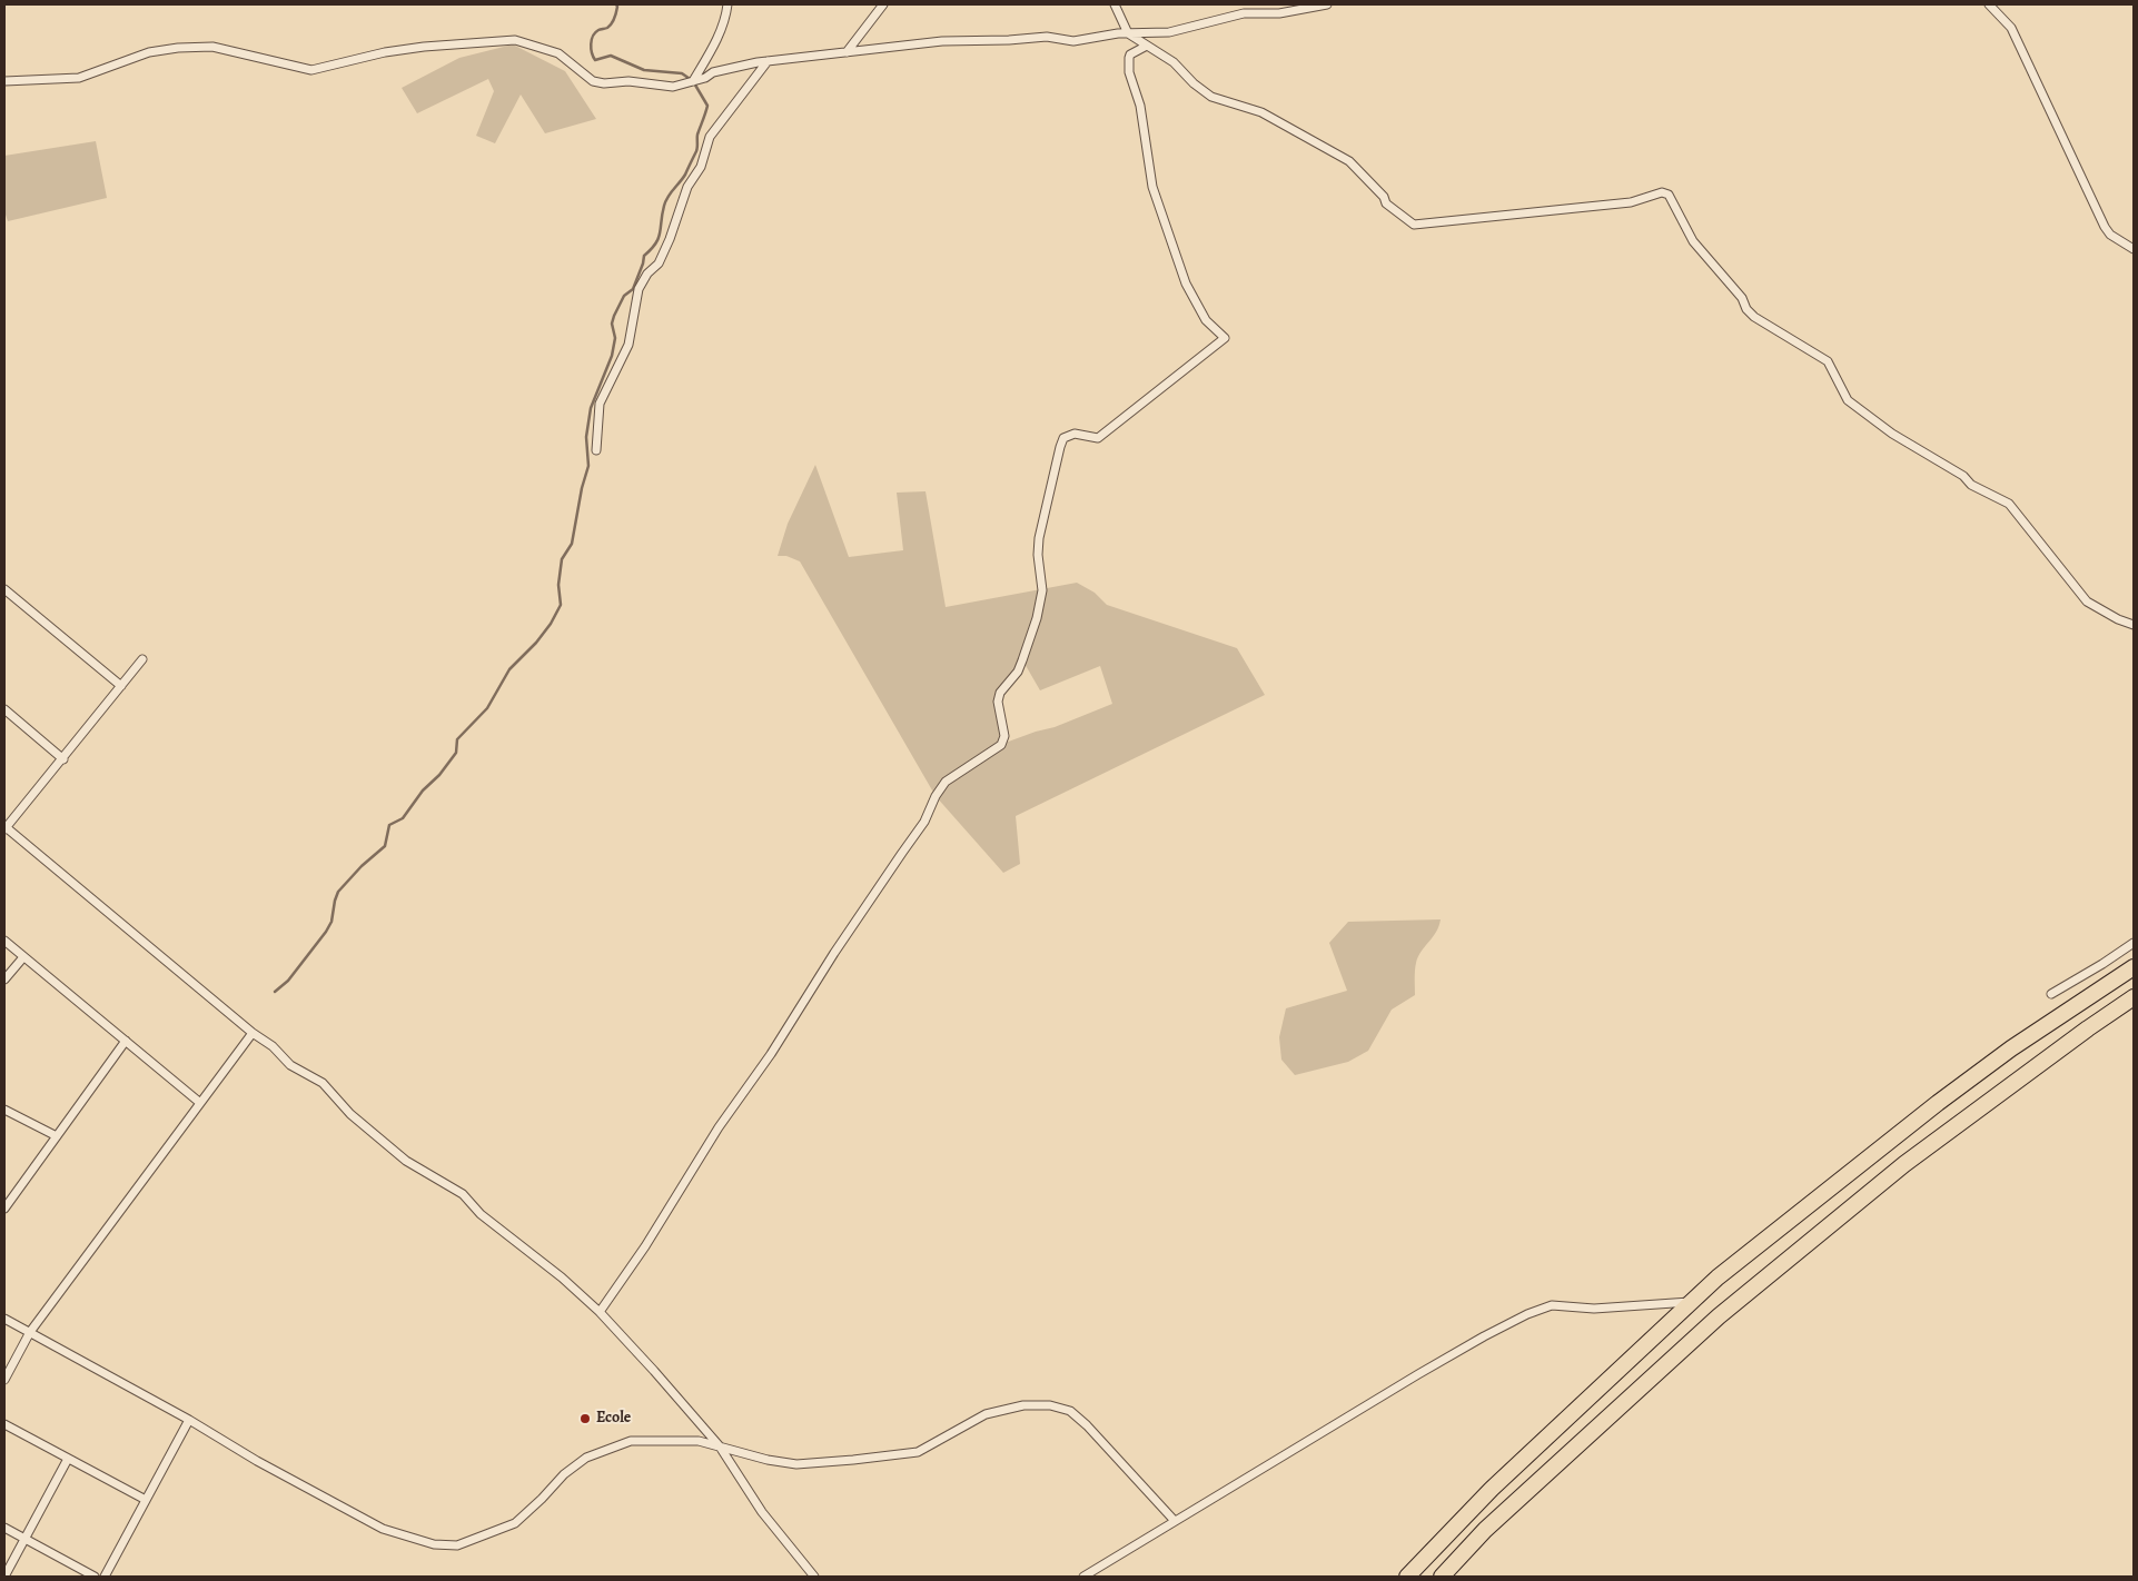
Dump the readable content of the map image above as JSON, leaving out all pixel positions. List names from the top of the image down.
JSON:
{
  "places": ["Ecole"]
}
